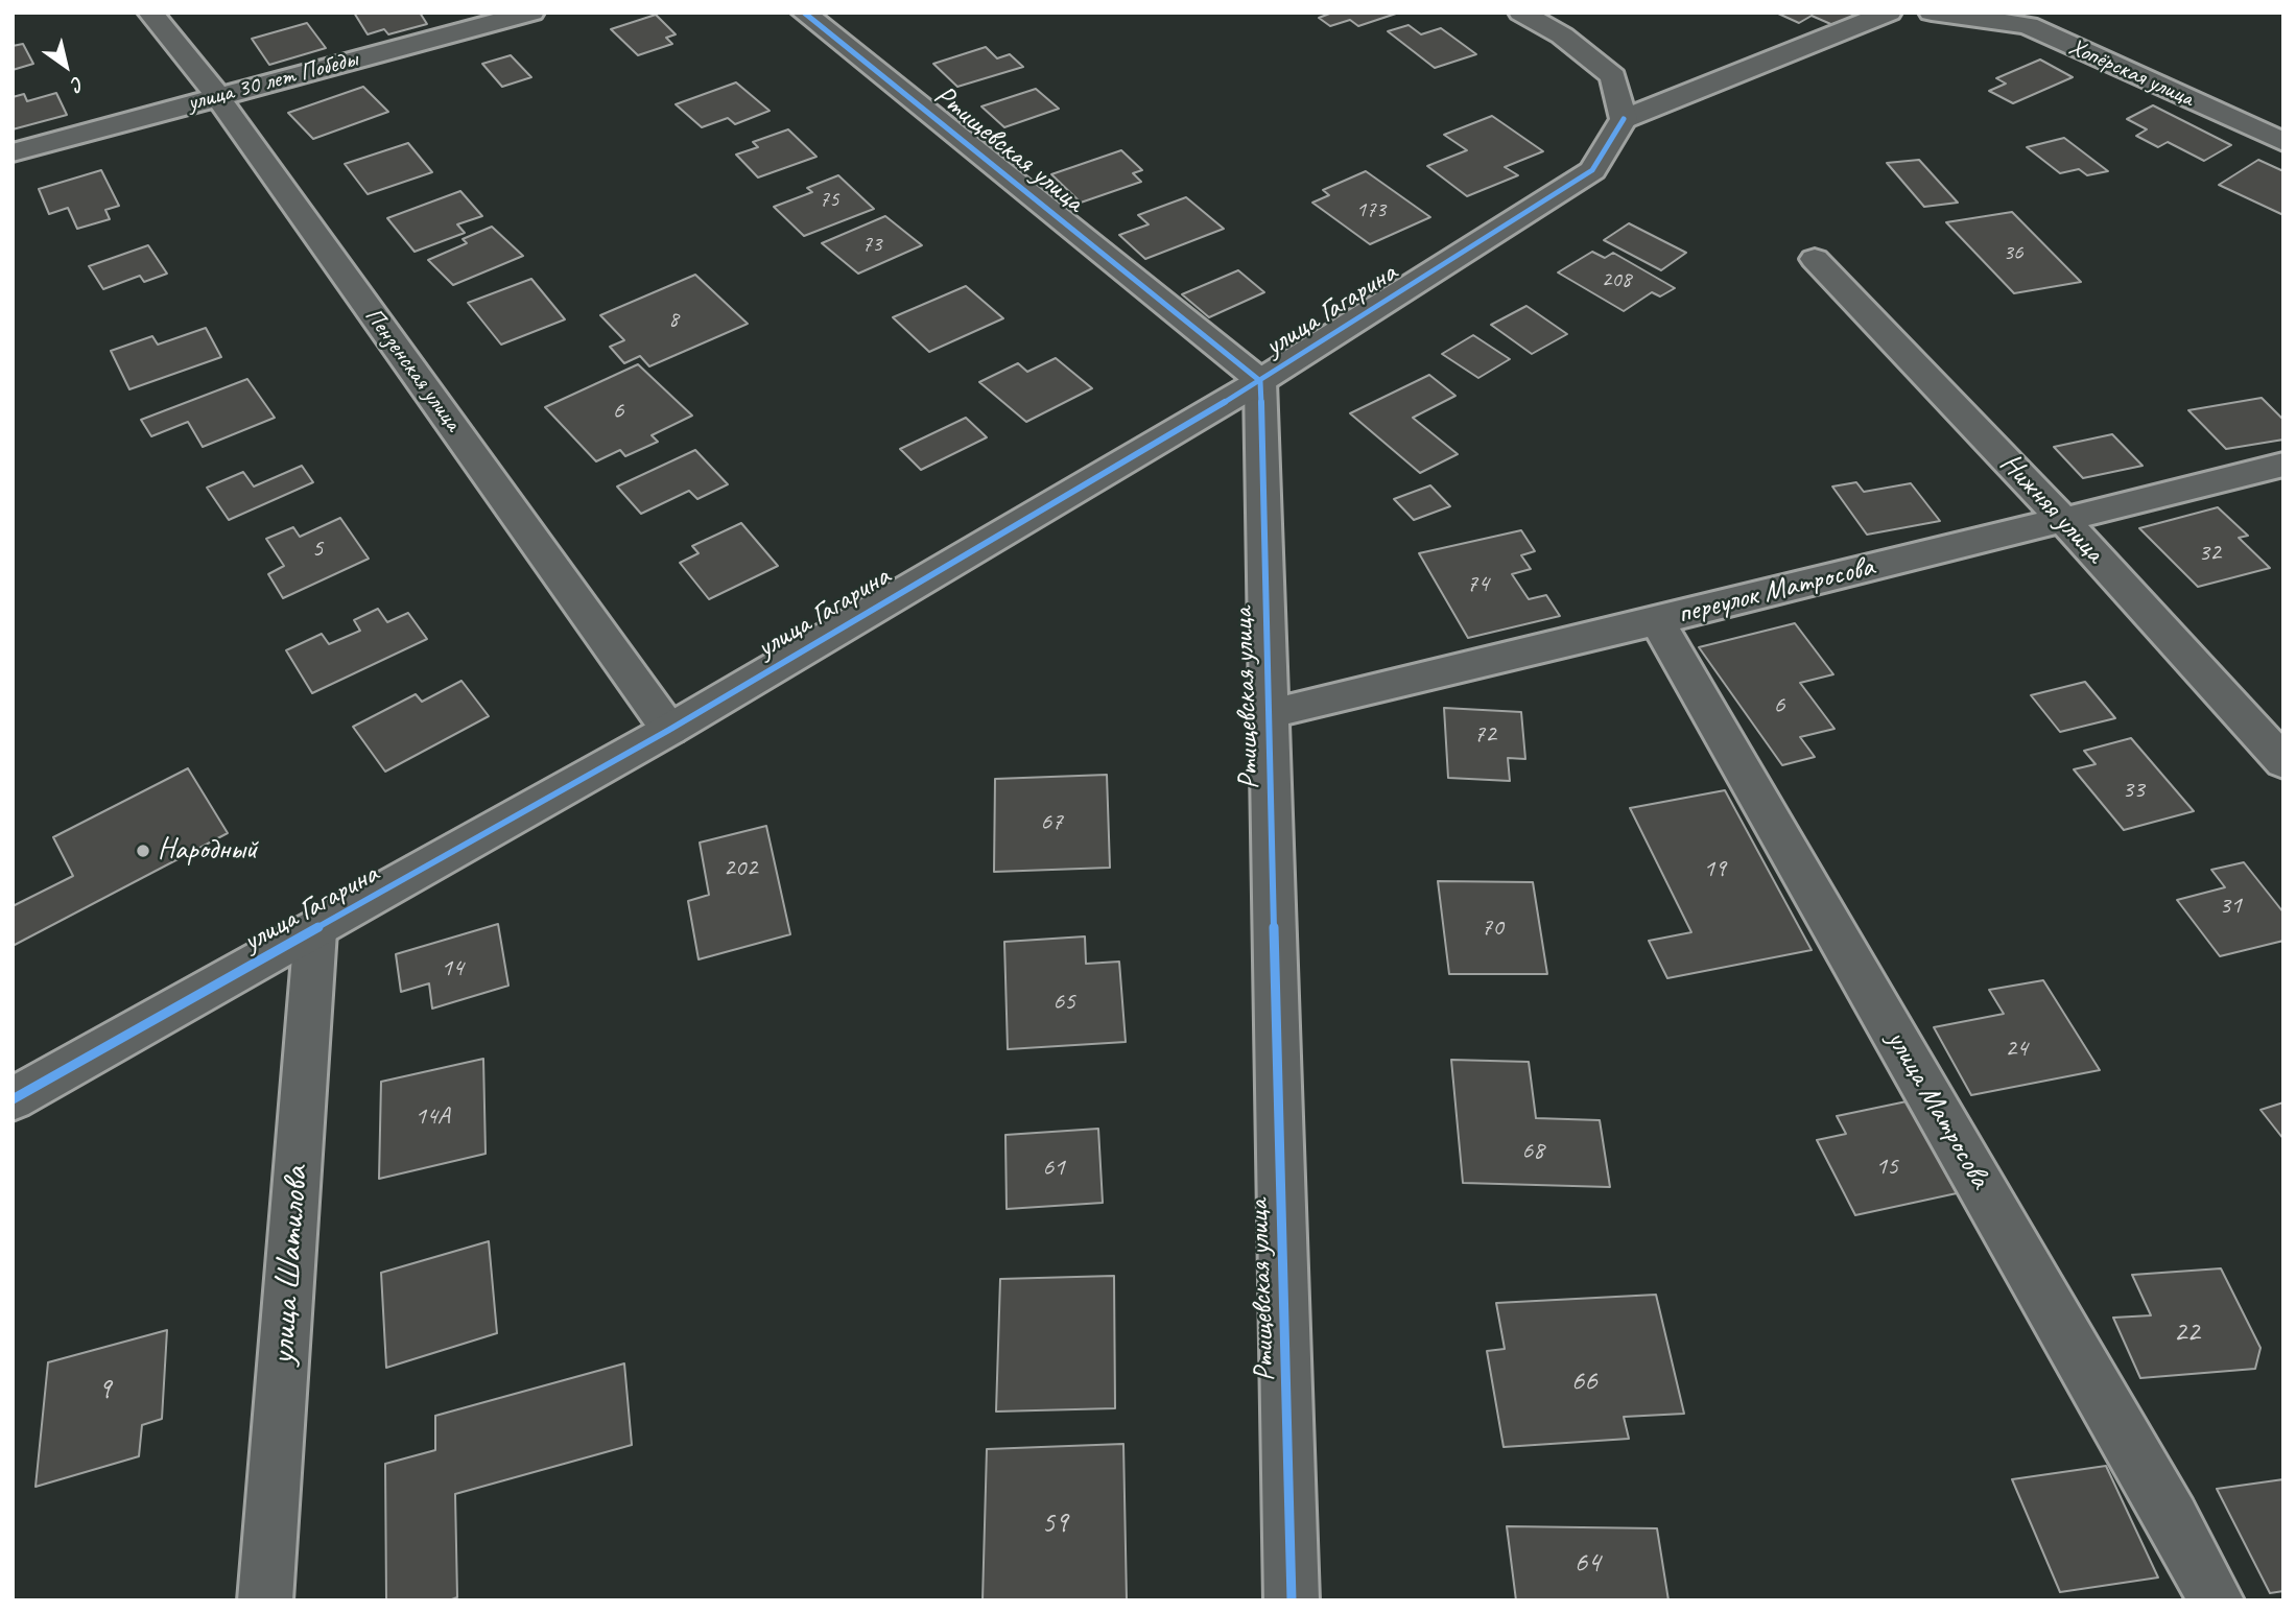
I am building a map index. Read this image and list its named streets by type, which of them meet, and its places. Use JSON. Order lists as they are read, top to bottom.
{
  "streets": {
    "street": [
      "Хопёрская улица",
      "улица 30 лет Победы",
      "Ртищевская улица",
      "улица Гагарина",
      "Пензенская улица",
      "Нижняя улица",
      "переулок Матросова",
      "улица Матросова",
      "улица Шатилова"
    ]
  },
  "crossings": [
    ["улица 30 лет Победы", "Пензенская улица"],
    ["Ртищевская улица", "улица Гагарина"],
    ["Ртищевская улица", "переулок Матросова"],
    ["улица Гагарина", "Пензенская улица"],
    ["улица Гагарина", "улица Шатилова"],
    ["Нижняя улица", "переулок Матросова"],
    ["переулок Матросова", "улица Матросова"]
  ],
  "places": ["Народный"],
  "house_numbers": [
    "75",
    "173",
    "73",
    "36",
    "208",
    "8",
    "6",
    "5",
    "32",
    "74",
    "6",
    "72",
    "33",
    "67",
    "202",
    "19",
    "31",
    "70",
    "14",
    "65",
    "24",
    "14А",
    "68",
    "15",
    "61",
    "22",
    "66",
    "9",
    "59",
    "64"
  ],
  "north": "bottom right"
}
